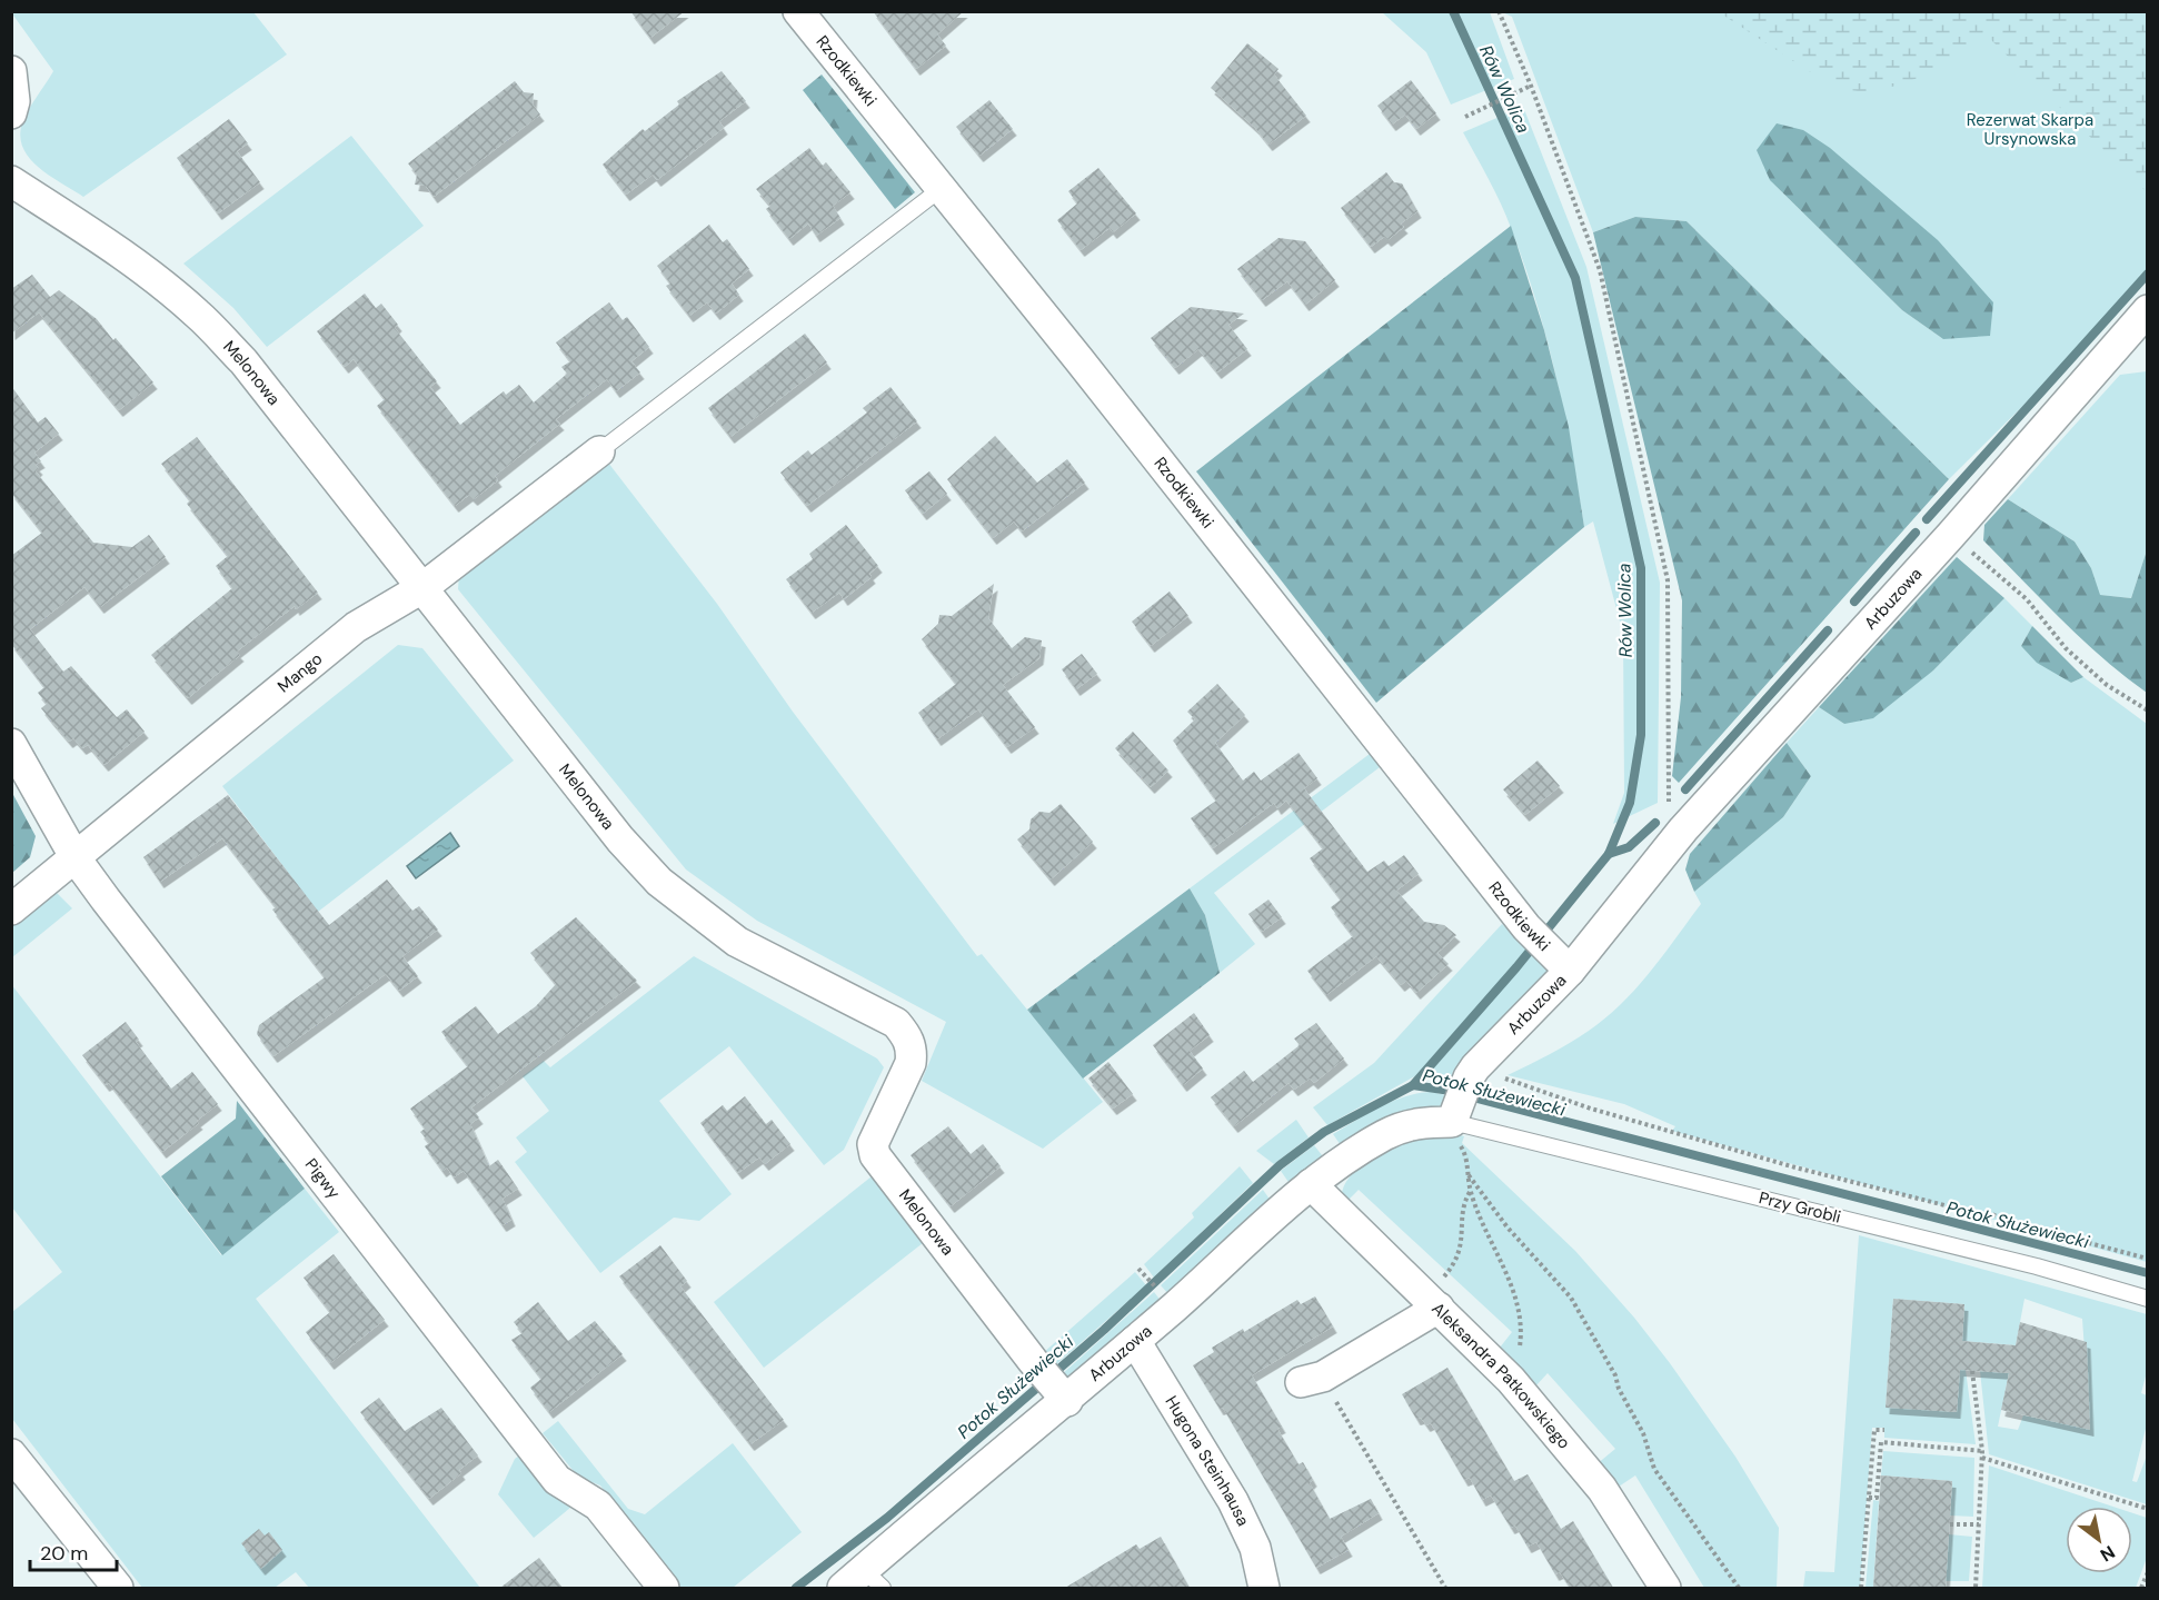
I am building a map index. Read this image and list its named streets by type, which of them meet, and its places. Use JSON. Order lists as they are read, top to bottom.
{
  "streets": {
    "street": [
      "Rzodkiewki",
      "Melonowa",
      "Arbuzowa",
      "Mango",
      "Pigwy",
      "Aleksandra Patkowskiego",
      "Hugona Steinhausa"
    ],
    "lane": ["Przy Grobli"]
  },
  "crossings": [
    ["Rzodkiewki", "Arbuzowa"],
    ["Melonowa", "Arbuzowa"],
    ["Melonowa", "Mango"],
    ["Arbuzowa", "Przy Grobli"],
    ["Arbuzowa", "Aleksandra Patkowskiego"],
    ["Arbuzowa", "Hugona Steinhausa"],
    ["Mango", "Pigwy"]
  ],
  "water": ["Rów Wolica", "Potok Służewiecki"],
  "parks": ["Rezerwat Skarpa Ursynowska"],
  "scale_bar": "20 m",
  "north": "bottom right"
}
